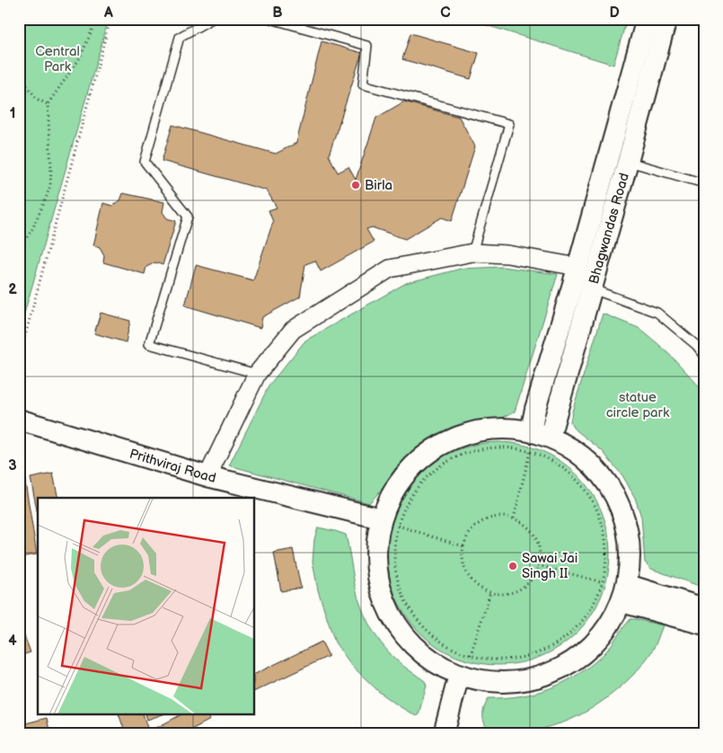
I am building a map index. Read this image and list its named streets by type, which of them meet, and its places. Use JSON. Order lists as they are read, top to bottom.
{
  "streets": {
    "street": ["Bhagwandas Road", "Prithviraj Road"]
  },
  "parks": ["Central Park", "statue circle park"],
  "places": ["Birla", "Sawai Jai Singh II"],
  "grid": {
    "columns": [
      "A",
      "B",
      "C",
      "D"
    ],
    "rows": [
      "1",
      "2",
      "3",
      "4"
    ]
  }
}
